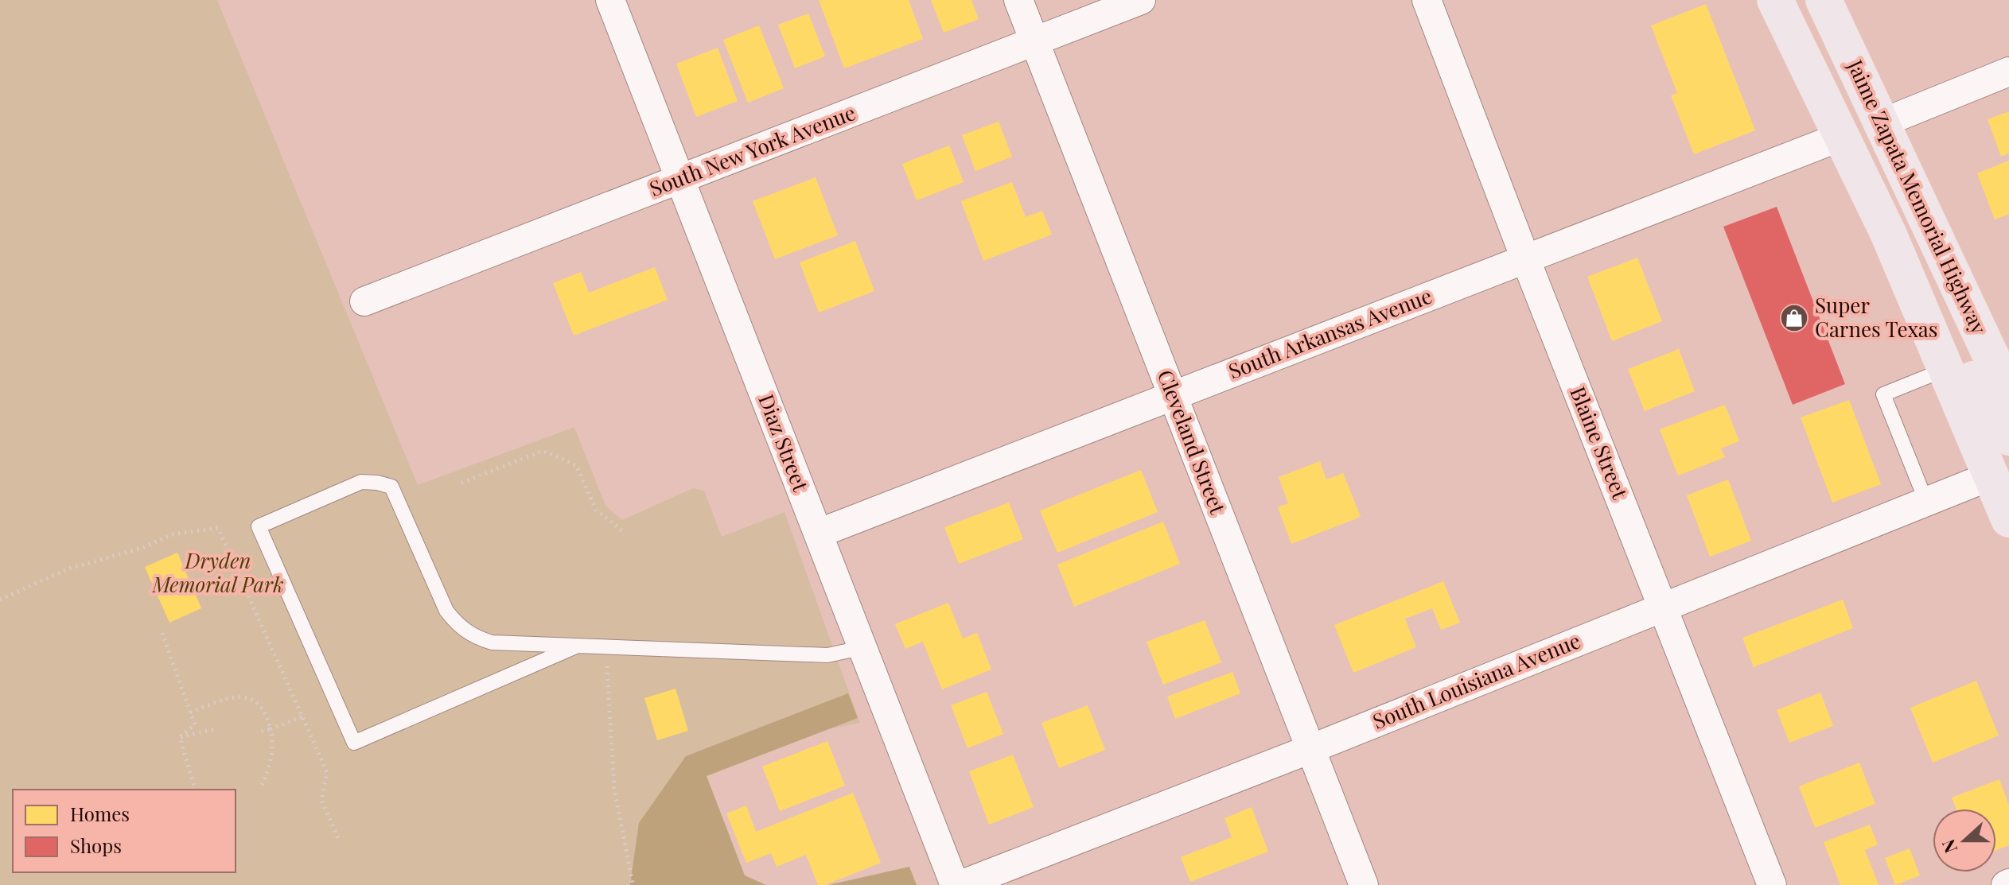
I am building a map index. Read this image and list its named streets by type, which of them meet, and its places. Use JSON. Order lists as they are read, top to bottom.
{
  "streets": {
    "main road": ["Jaime Zapata Memorial Highway"],
    "street": [
      "South New York Avenue",
      "South Arkansas Avenue",
      "Cleveland Street",
      "Diaz Street",
      "Blaine Street",
      "South Louisiana Avenue"
    ]
  },
  "crossings": [
    ["South New York Avenue", "Cleveland Street"],
    ["South New York Avenue", "Diaz Street"],
    ["Jaime Zapata Memorial Highway", "South Arkansas Avenue"],
    ["Jaime Zapata Memorial Highway", "South Louisiana Avenue"],
    ["South Arkansas Avenue", "Cleveland Street"],
    ["South Arkansas Avenue", "Diaz Street"],
    ["South Arkansas Avenue", "Blaine Street"],
    ["Cleveland Street", "South Louisiana Avenue"],
    ["Blaine Street", "South Louisiana Avenue"]
  ],
  "parks": ["Dryden Memorial Park"],
  "places": {
    "shop": ["Super Carnes Texas"]
  },
  "legend": ["Homes", "Shops"],
  "north": "left"
}
